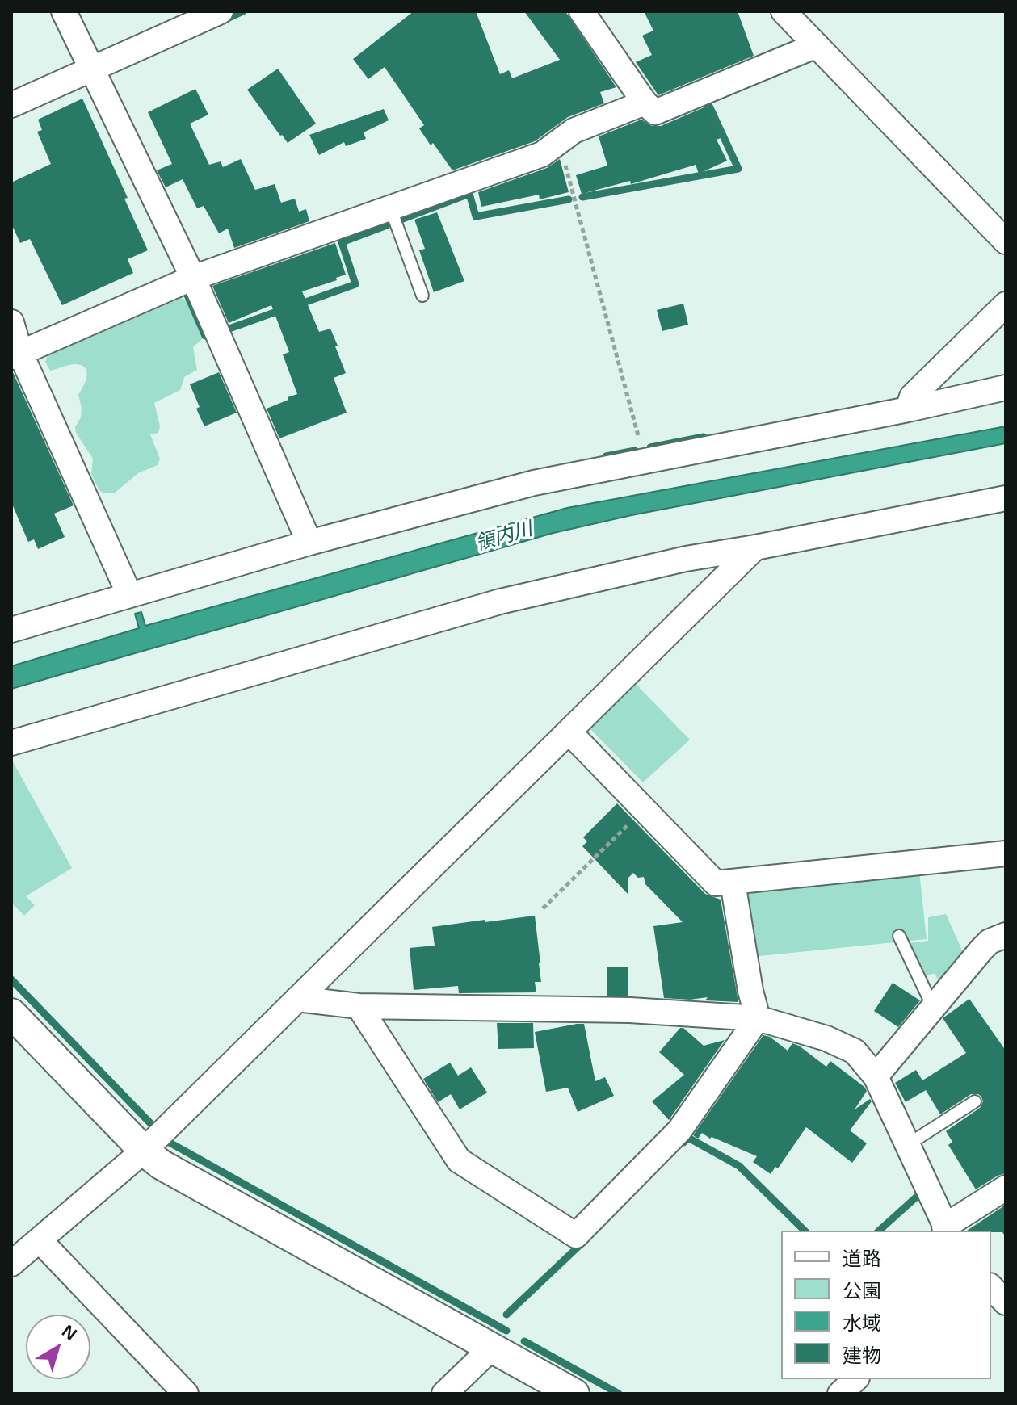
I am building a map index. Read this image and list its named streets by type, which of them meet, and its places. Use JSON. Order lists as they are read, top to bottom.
{
  "water": ["領内川"],
  "legend": [
    "道路",
    "公園",
    "水域",
    "建物"
  ],
  "north": "top right"
}
